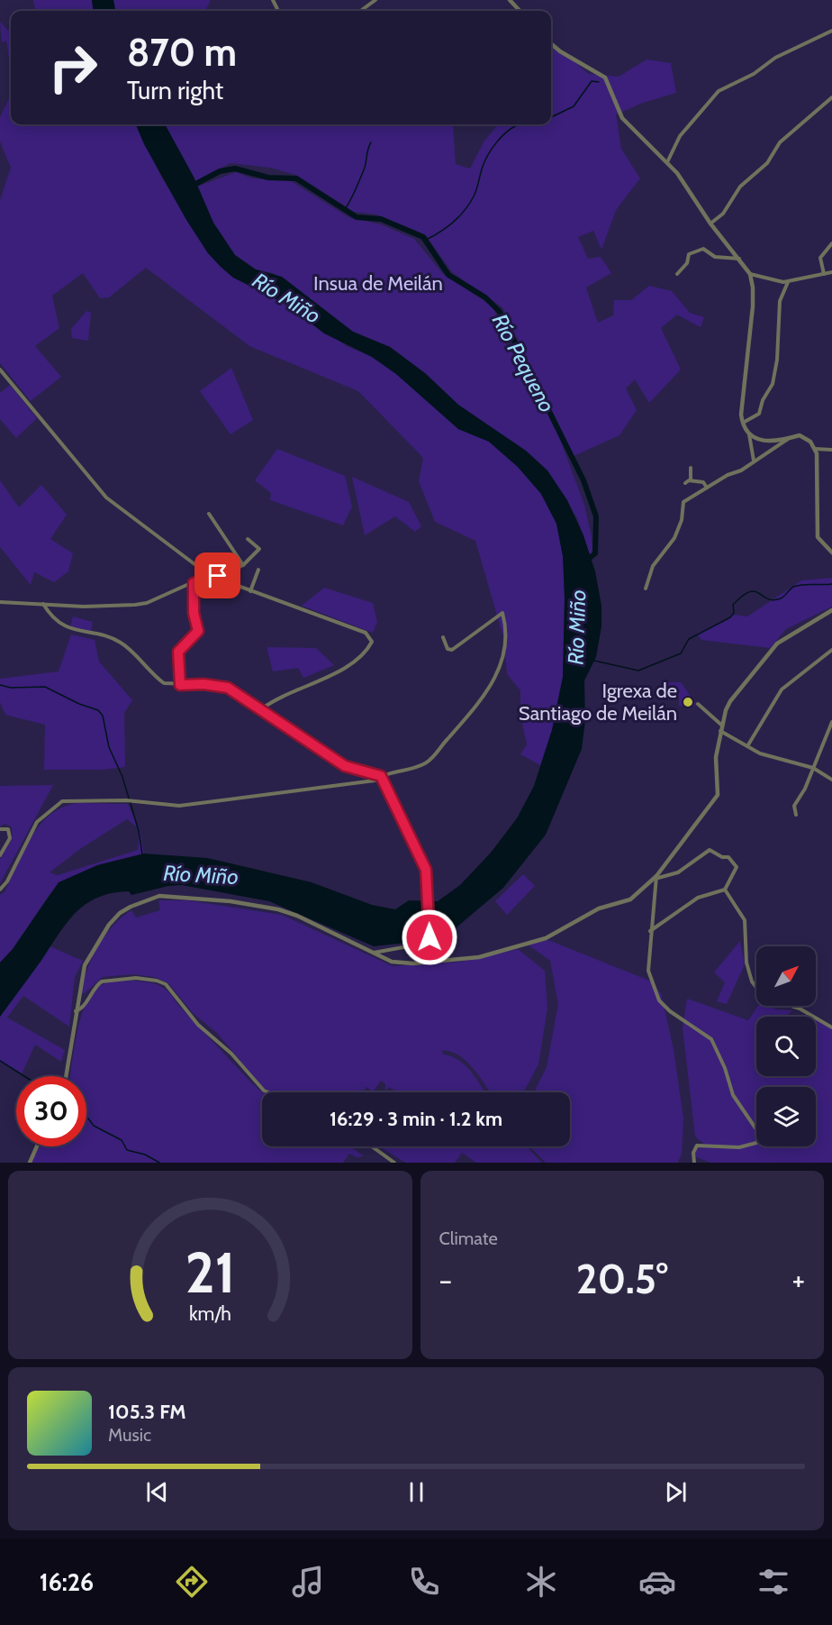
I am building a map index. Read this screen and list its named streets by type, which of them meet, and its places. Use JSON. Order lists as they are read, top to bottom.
{
  "water": ["Río Miño", "Río Pequeno"],
  "parks": ["Insua de Meilán"],
  "places": ["Igrexa de Santiago de Meilán"],
  "north": "top right",
  "page": {
    "turn": ["870 m", "Turn right"],
    "limit": "30",
    "trip": "16:29 · 3 min · 1.2 km",
    "tile": "Climate",
    "heat": ["−", "20.5°", "+"],
    "song": ["105.3 FM", "Music"],
    "tabs": "16:26",
    "gauge": ["21", "km/h"]
  }
}
